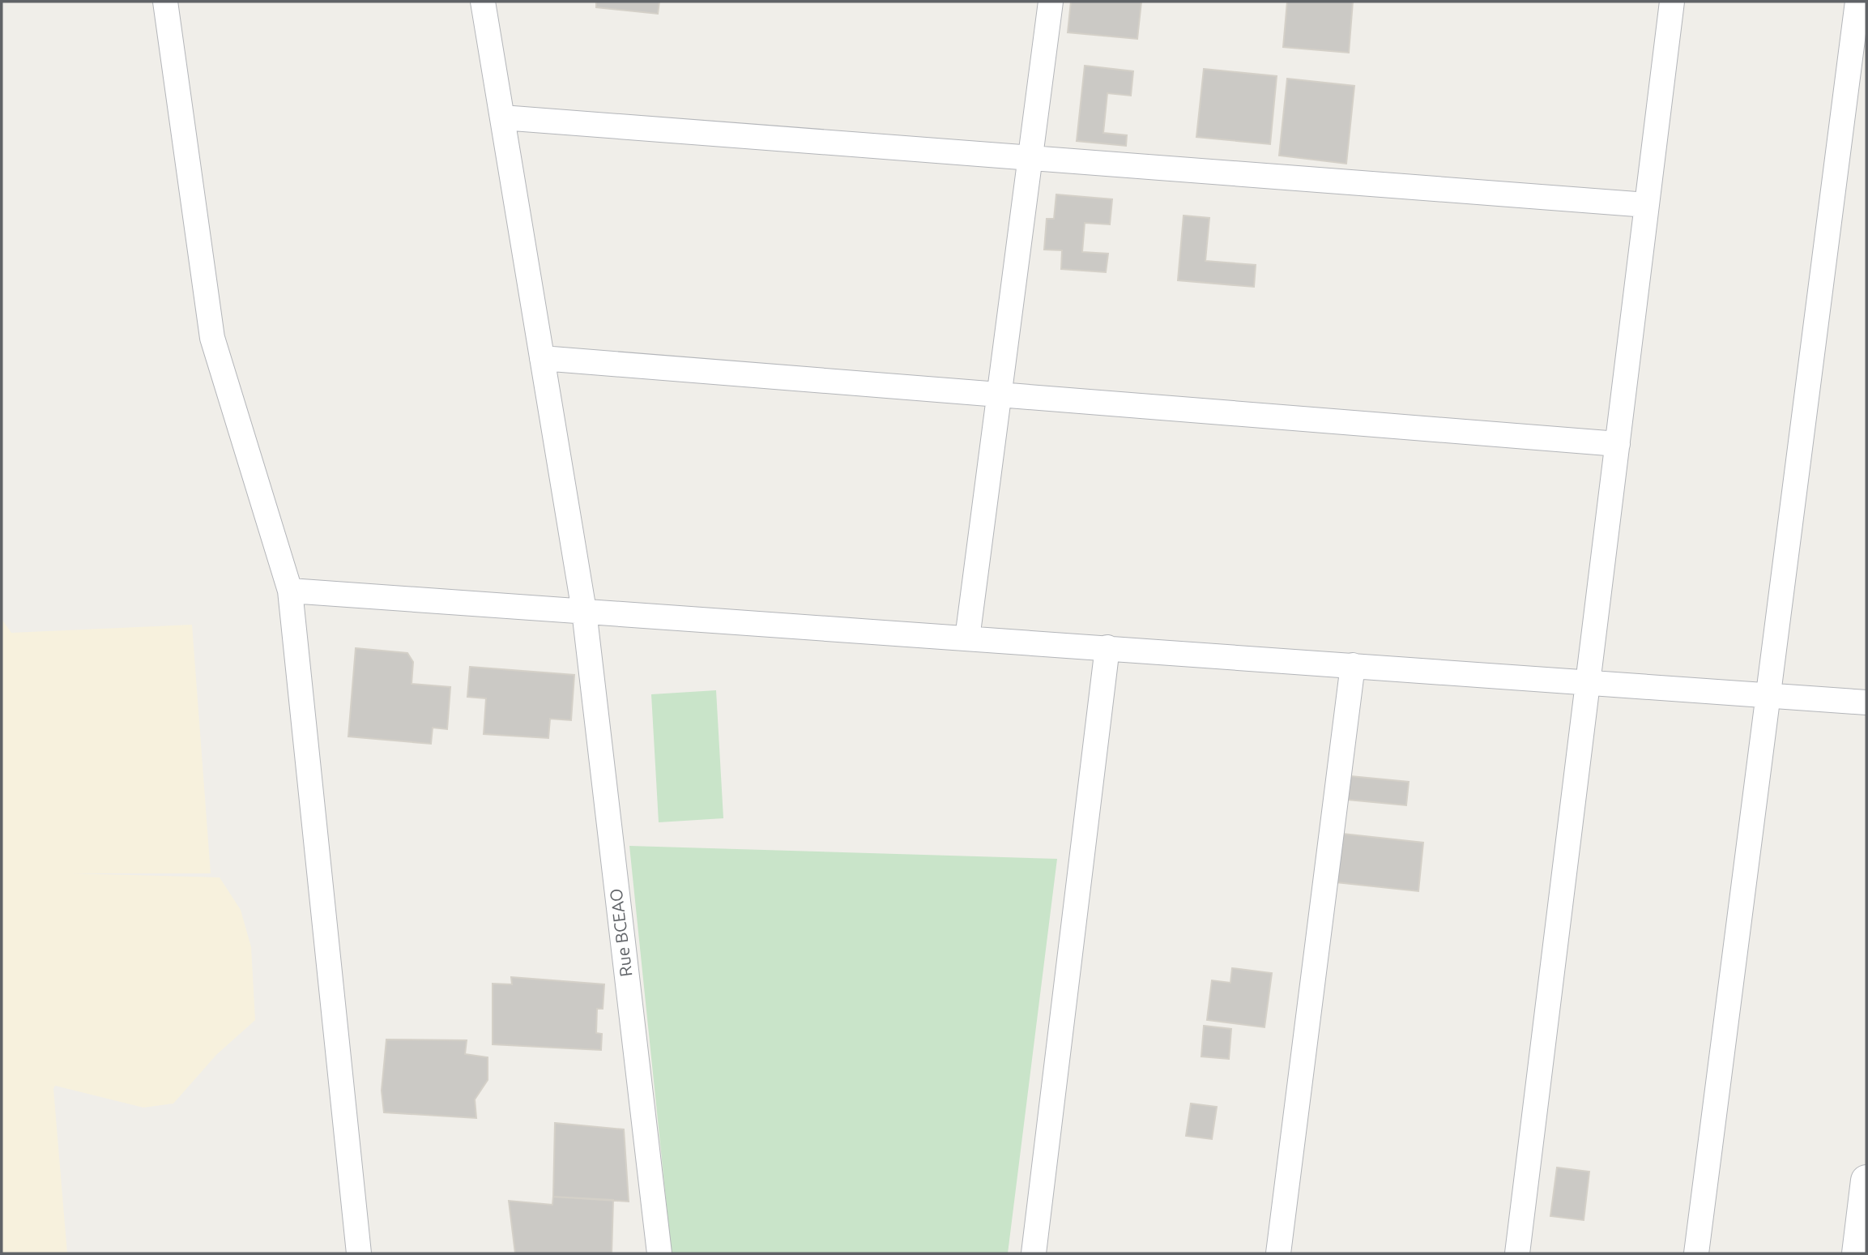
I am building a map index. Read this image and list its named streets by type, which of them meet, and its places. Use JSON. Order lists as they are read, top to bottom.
{
  "streets": {
    "street": ["Rue BCEAO"]
  }
}
